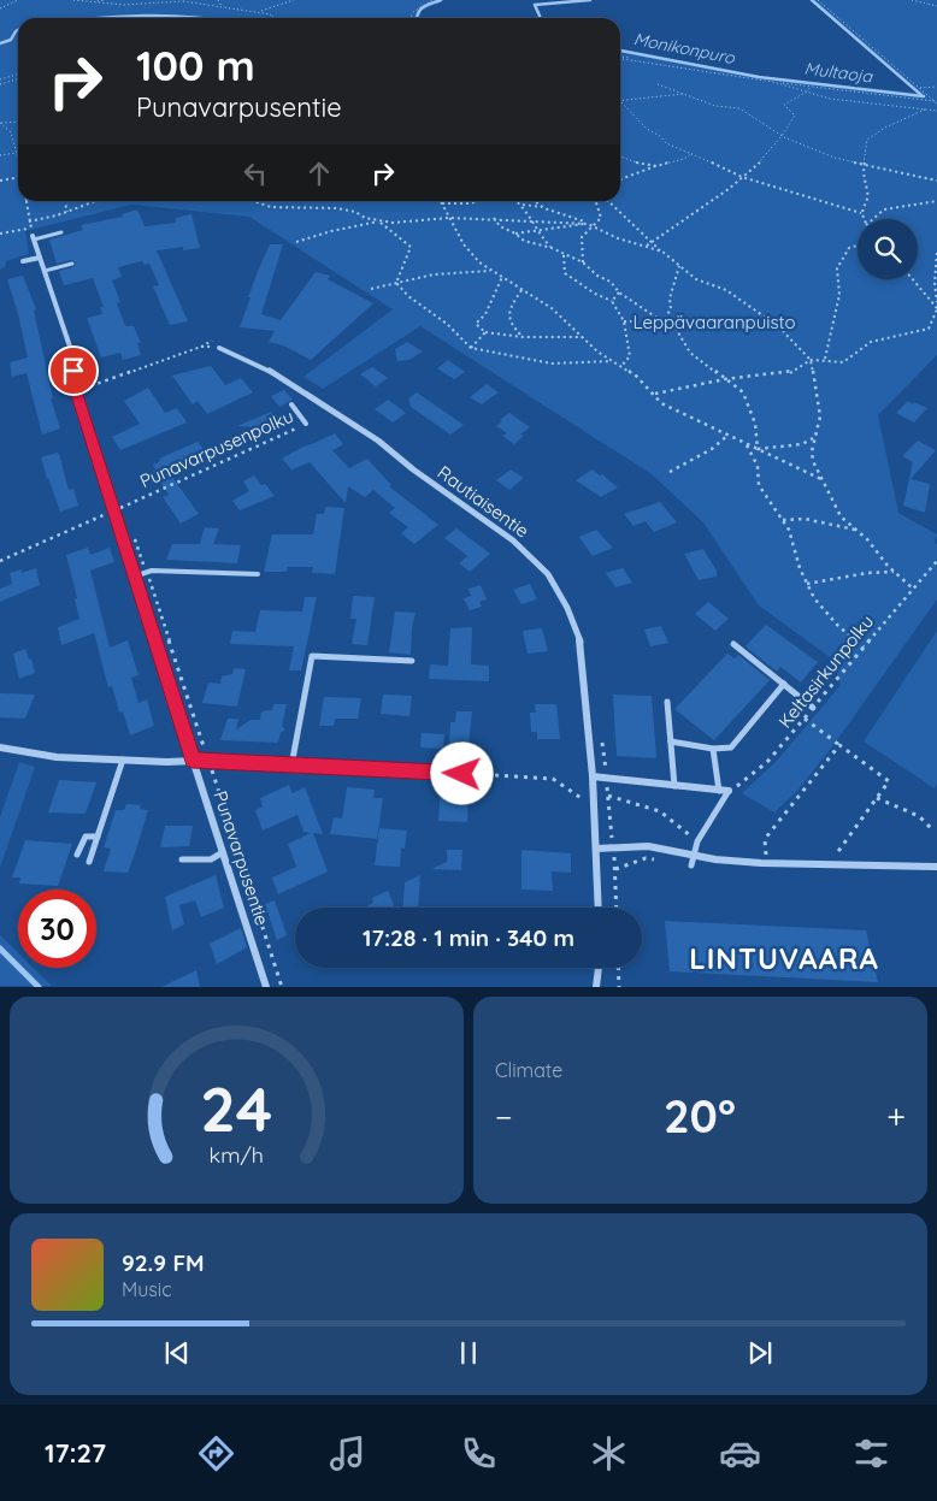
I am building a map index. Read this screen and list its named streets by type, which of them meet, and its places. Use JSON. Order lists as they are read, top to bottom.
{
  "streets": {
    "street": ["Rautiaisentie", "Punavarpusentie"],
    "path": ["Punavarpusenpolku", "Keltasirkunpolku"]
  },
  "crossings": [
    ["Punavarpusenpolku", "Punavarpusentie"]
  ],
  "districts": ["LINTUVAARA"],
  "water": ["Monikonpuro", "Multaoja"],
  "parks": ["Leppävaaranpuisto"],
  "page": {
    "turn": ["100 m", "Punavarpusentie"],
    "limit": "30",
    "trip": "17:28 · 1 min · 340 m",
    "tile": "Climate",
    "heat": ["−", "20°", "+"],
    "song": ["92.9 FM", "Music"],
    "tabs": "17:27",
    "gauge": ["24", "km/h"]
  }
}
